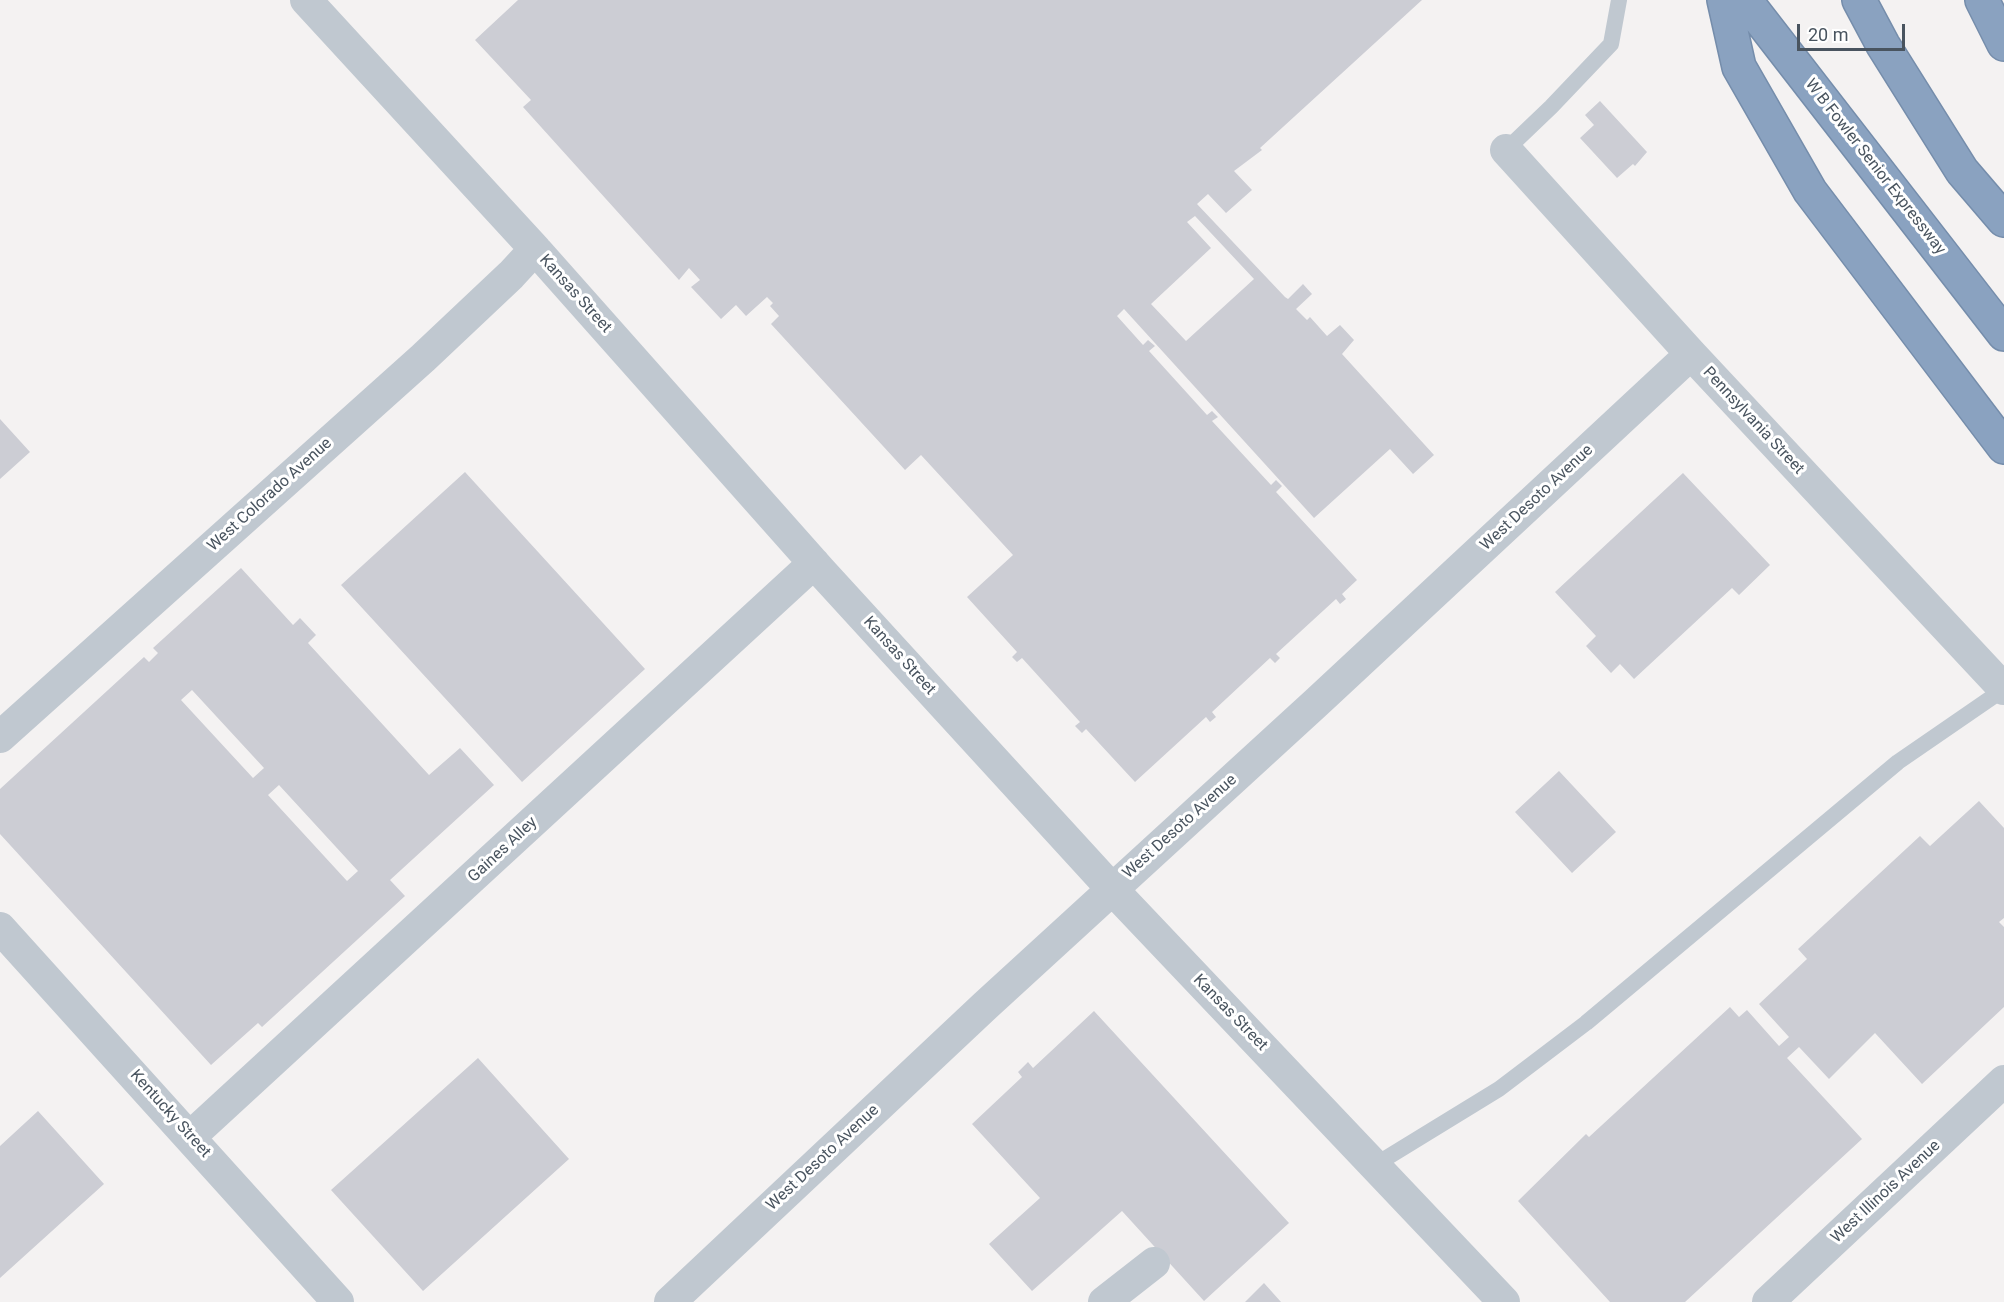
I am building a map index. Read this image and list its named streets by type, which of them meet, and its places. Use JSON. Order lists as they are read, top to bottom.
{
  "streets": {
    "highway": ["W B Fowler Senior Expressway"],
    "street": [
      "Kansas Street",
      "Pennsylvania Street",
      "West Colorado Avenue",
      "West Desoto Avenue",
      "Gaines Alley",
      "Kentucky Street",
      "West Illinois Avenue"
    ]
  },
  "crossings": [
    ["Kansas Street", "West Colorado Avenue"],
    ["Kansas Street", "West Desoto Avenue"],
    ["Kansas Street", "Gaines Alley"],
    ["Pennsylvania Street", "West Desoto Avenue"],
    ["Gaines Alley", "Kentucky Street"]
  ],
  "scale_bar": "20 m"
}
